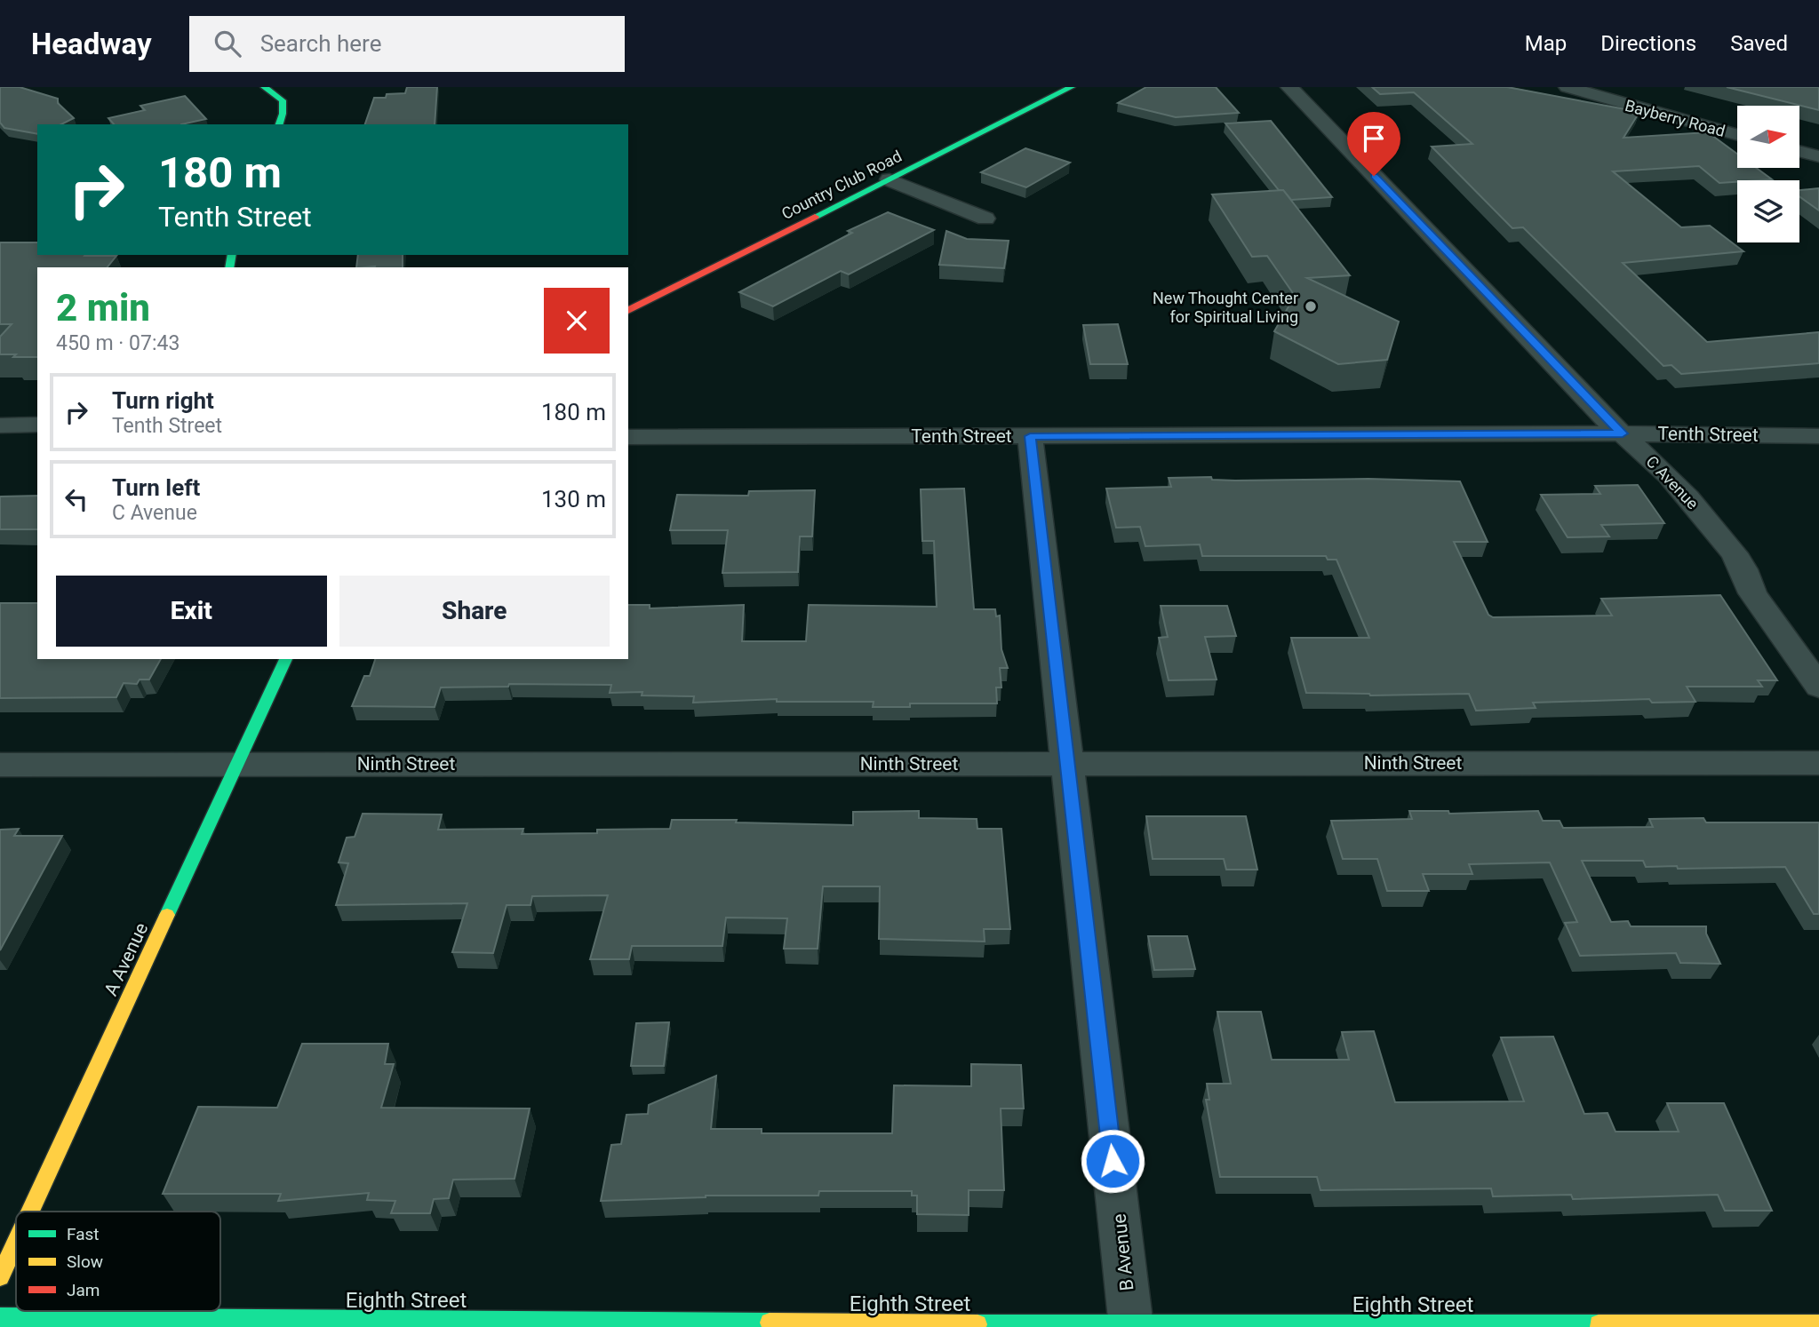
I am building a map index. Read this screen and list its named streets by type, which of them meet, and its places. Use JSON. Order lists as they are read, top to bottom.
{
  "streets": {
    "main road": ["Country Club Road", "A Avenue", "Eighth Street"],
    "street": [
      "Bayberry Road",
      "Tenth Street",
      "C Avenue",
      "Ninth Street",
      "B Avenue"
    ]
  },
  "crossings": [
    ["Tenth Street", "C Avenue"],
    ["Tenth Street", "B Avenue"],
    ["Ninth Street", "A Avenue"],
    ["Ninth Street", "B Avenue"],
    ["B Avenue", "Eighth Street"]
  ],
  "places": ["New Thought Center for Spiritual Living"],
  "legend": ["Fast", "Slow", "Jam"],
  "north": "right",
  "page": {
    "header": "Headway",
    "search": "Search here",
    "nav": ["Map", "Directions", "Saved"],
    "turn": ["180 m", "Tenth Street"],
    "heading": ["2 min", "450 m · 07:43"],
    "list": [
      {
        "name": "Turn right",
        "note": "Tenth Street",
        "value": "180 m"
      },
      {
        "name": "Turn left",
        "note": "C Avenue",
        "value": "130 m"
      }
    ],
    "buttons": ["Exit", "Share"]
  }
}
